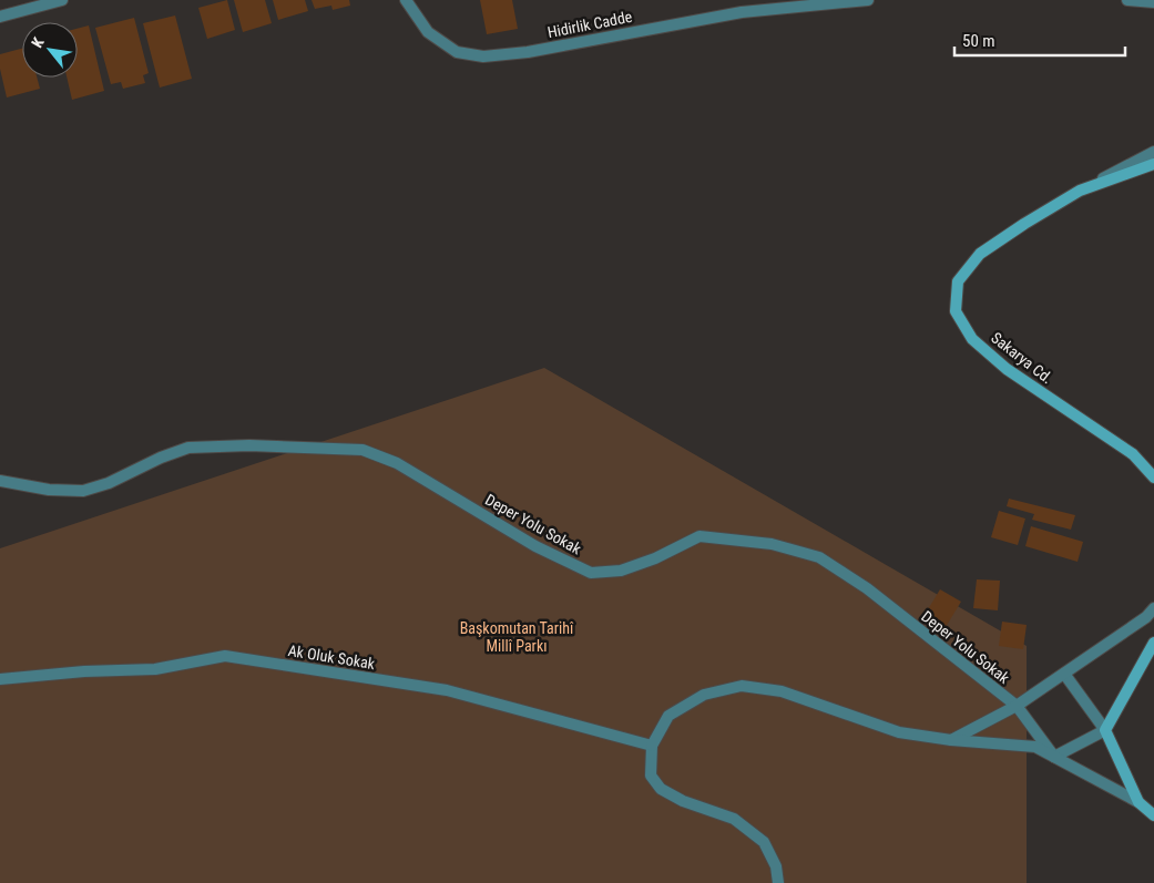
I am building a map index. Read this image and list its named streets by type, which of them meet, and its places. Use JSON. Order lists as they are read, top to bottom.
{
  "streets": {
    "main road": ["Sakarya Cd."],
    "street": ["Hidirlik Cadde", "Deper Yolu Sokak", "Ak Oluk Sokak"]
  },
  "parks": ["Başkomutan Tarihî Millî Parkı"],
  "scale_bar": "50 m",
  "north": "top left"
}
